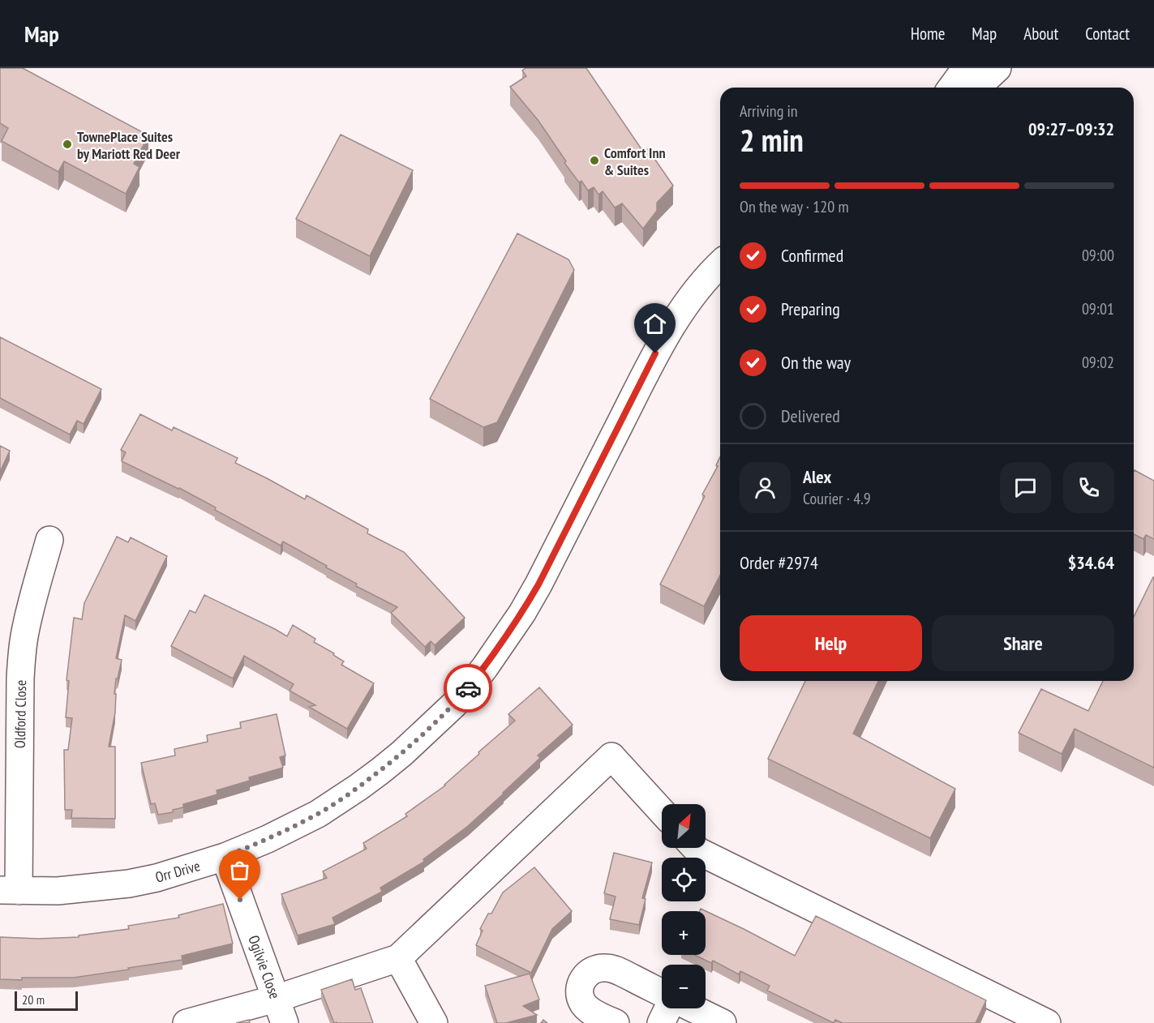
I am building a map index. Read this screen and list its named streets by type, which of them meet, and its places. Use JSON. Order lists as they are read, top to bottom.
{
  "streets": {
    "street": ["Oldford Close", "Orr Drive", "Ogilvie Close"]
  },
  "crossings": [
    ["Oldford Close", "Orr Drive"],
    ["Orr Drive", "Ogilvie Close"]
  ],
  "places": ["TownePlace Suites by Mariott Red Deer", "Comfort Inn & Suites"],
  "scale_bar": "20 m",
  "north": "top right",
  "page": {
    "header": "Map",
    "nav": [
      "Home",
      "Map",
      "About",
      "Contact"
    ],
    "heading": ["2 min", "Arriving in", "09:27–09:32"],
    "panel": [
      "Alex",
      "Courier · 4.9",
      "Order #2974",
      "$34.64"
    ],
    "bar": "On the way · 120 m",
    "list": [
      ["Confirmed", "09:00"],
      ["Preparing", "09:01"],
      ["On the way", "09:02"],
      "Delivered"
    ],
    "buttons": ["Help", "Share"],
    "map_buttons": ["+", "−"],
    "scale": "20 m"
  }
}
